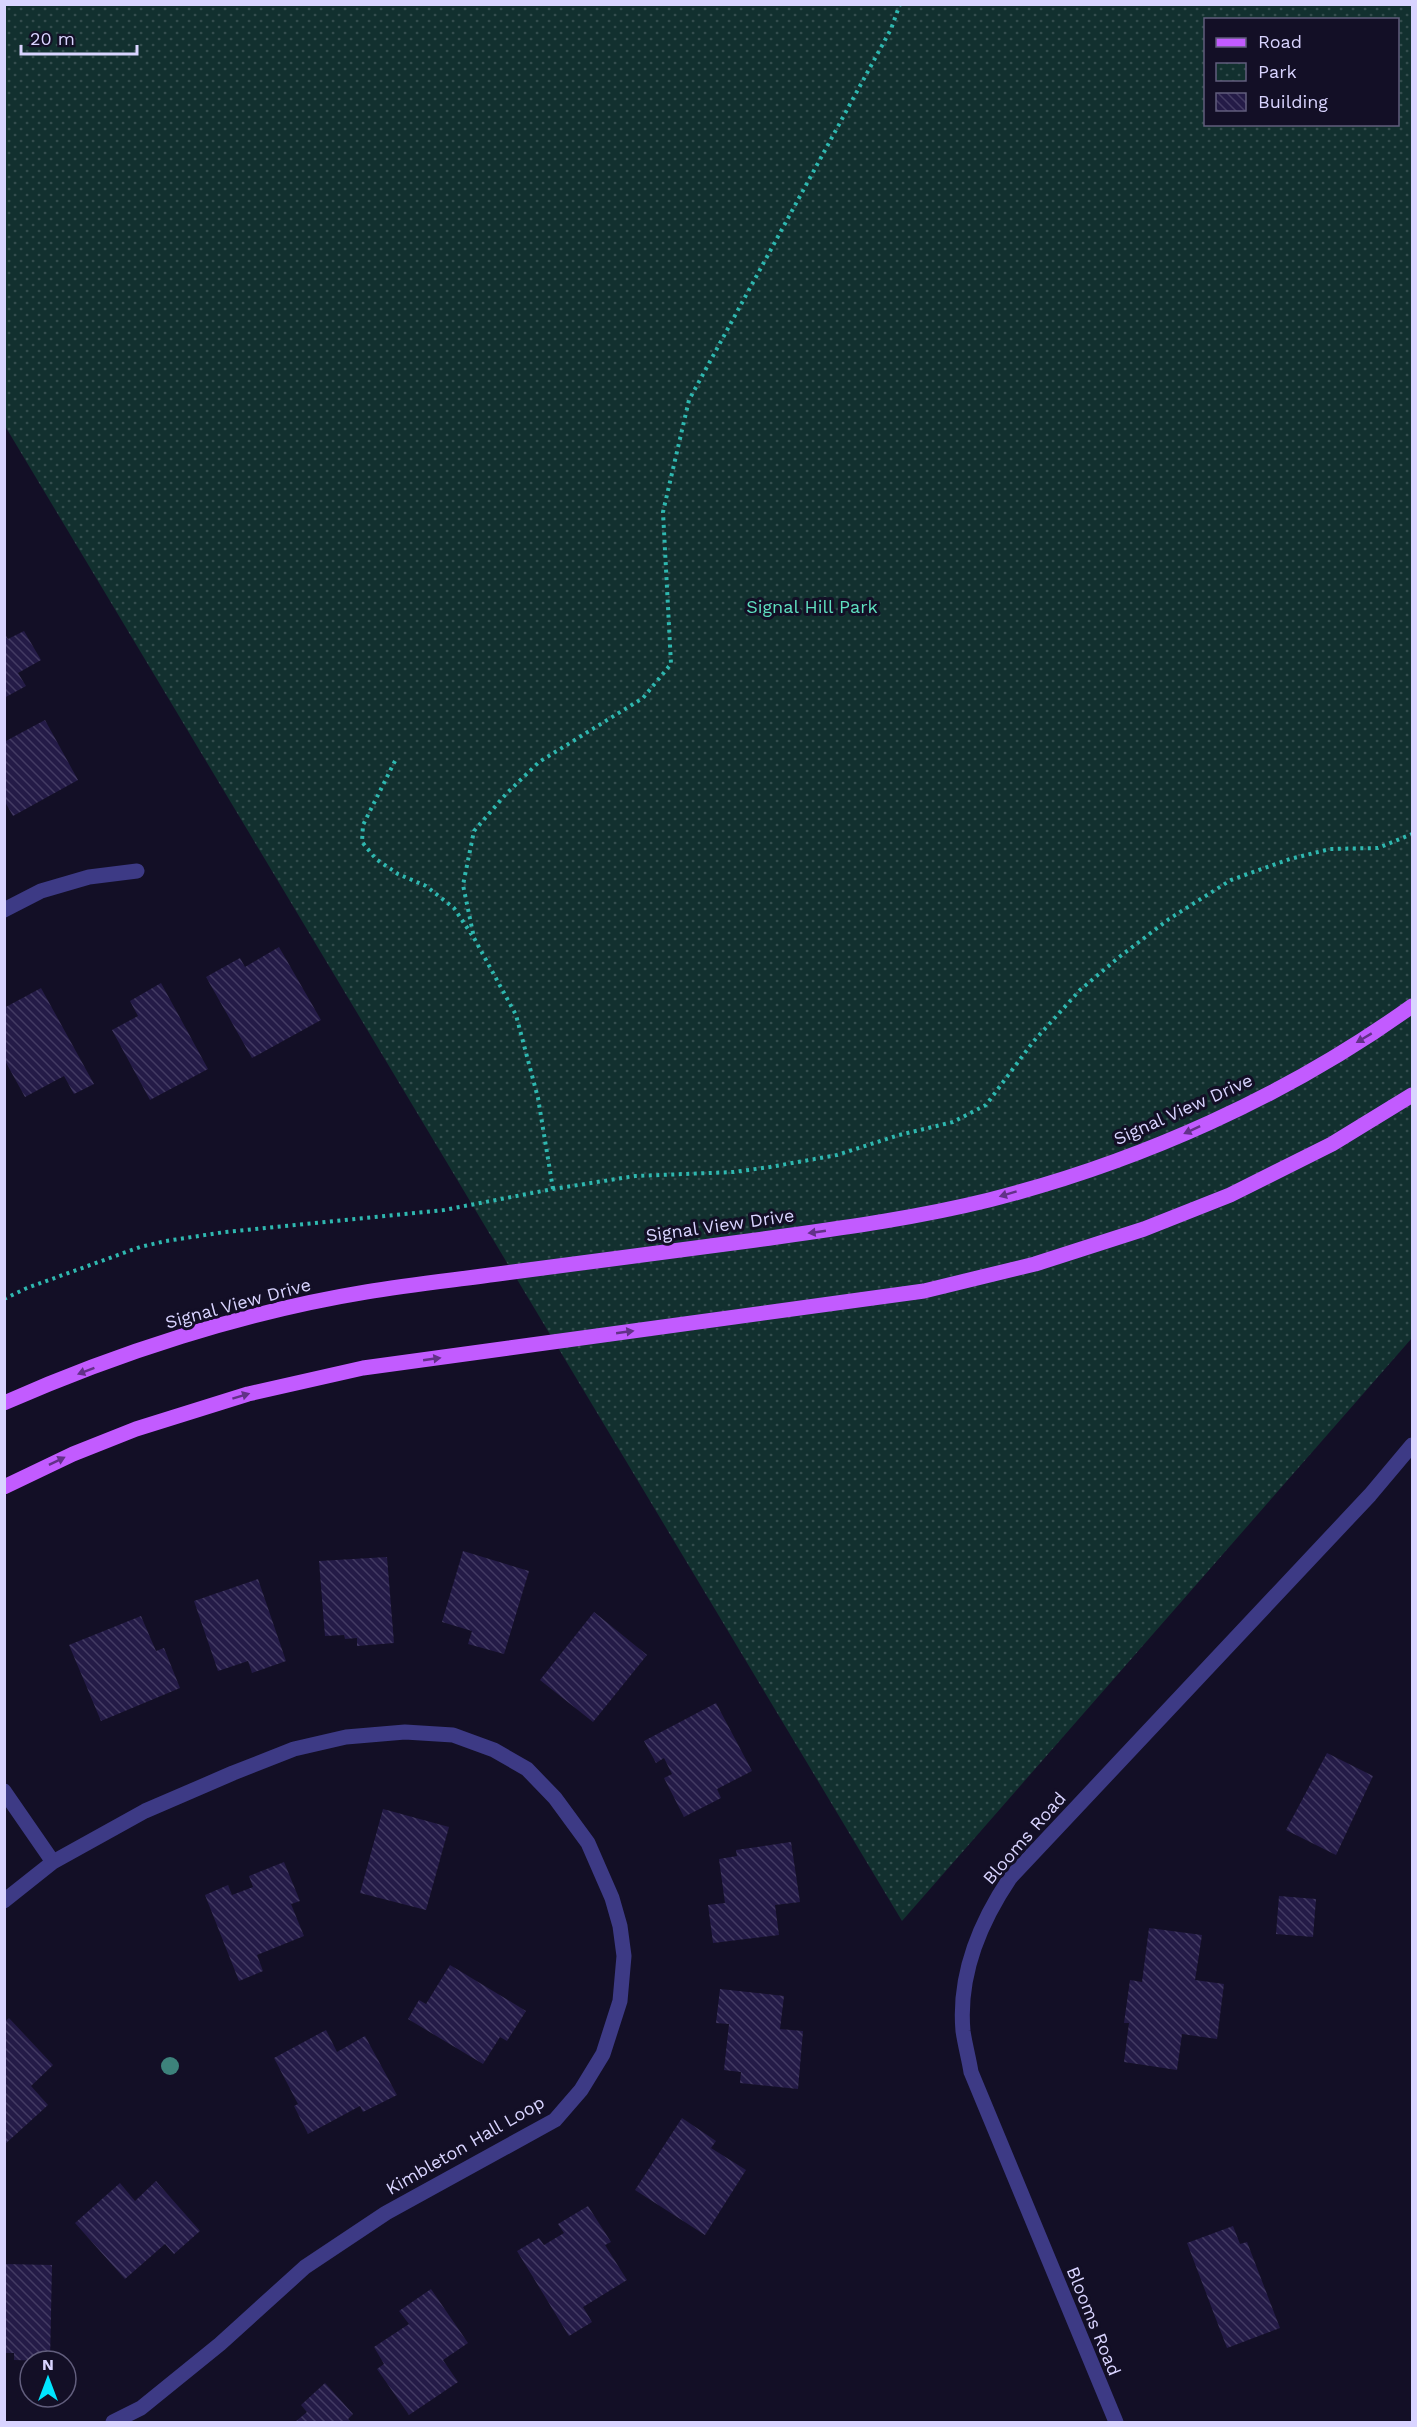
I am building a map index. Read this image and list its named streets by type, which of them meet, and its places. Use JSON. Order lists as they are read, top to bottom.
{
  "streets": {
    "main road": ["Signal View Drive"],
    "street": ["Blooms Road", "Kimbleton Hall Loop"]
  },
  "parks": ["Signal Hill Park"],
  "legend": ["Road", "Park", "Building"],
  "scale_bar": "20 m",
  "north": "top"
}
